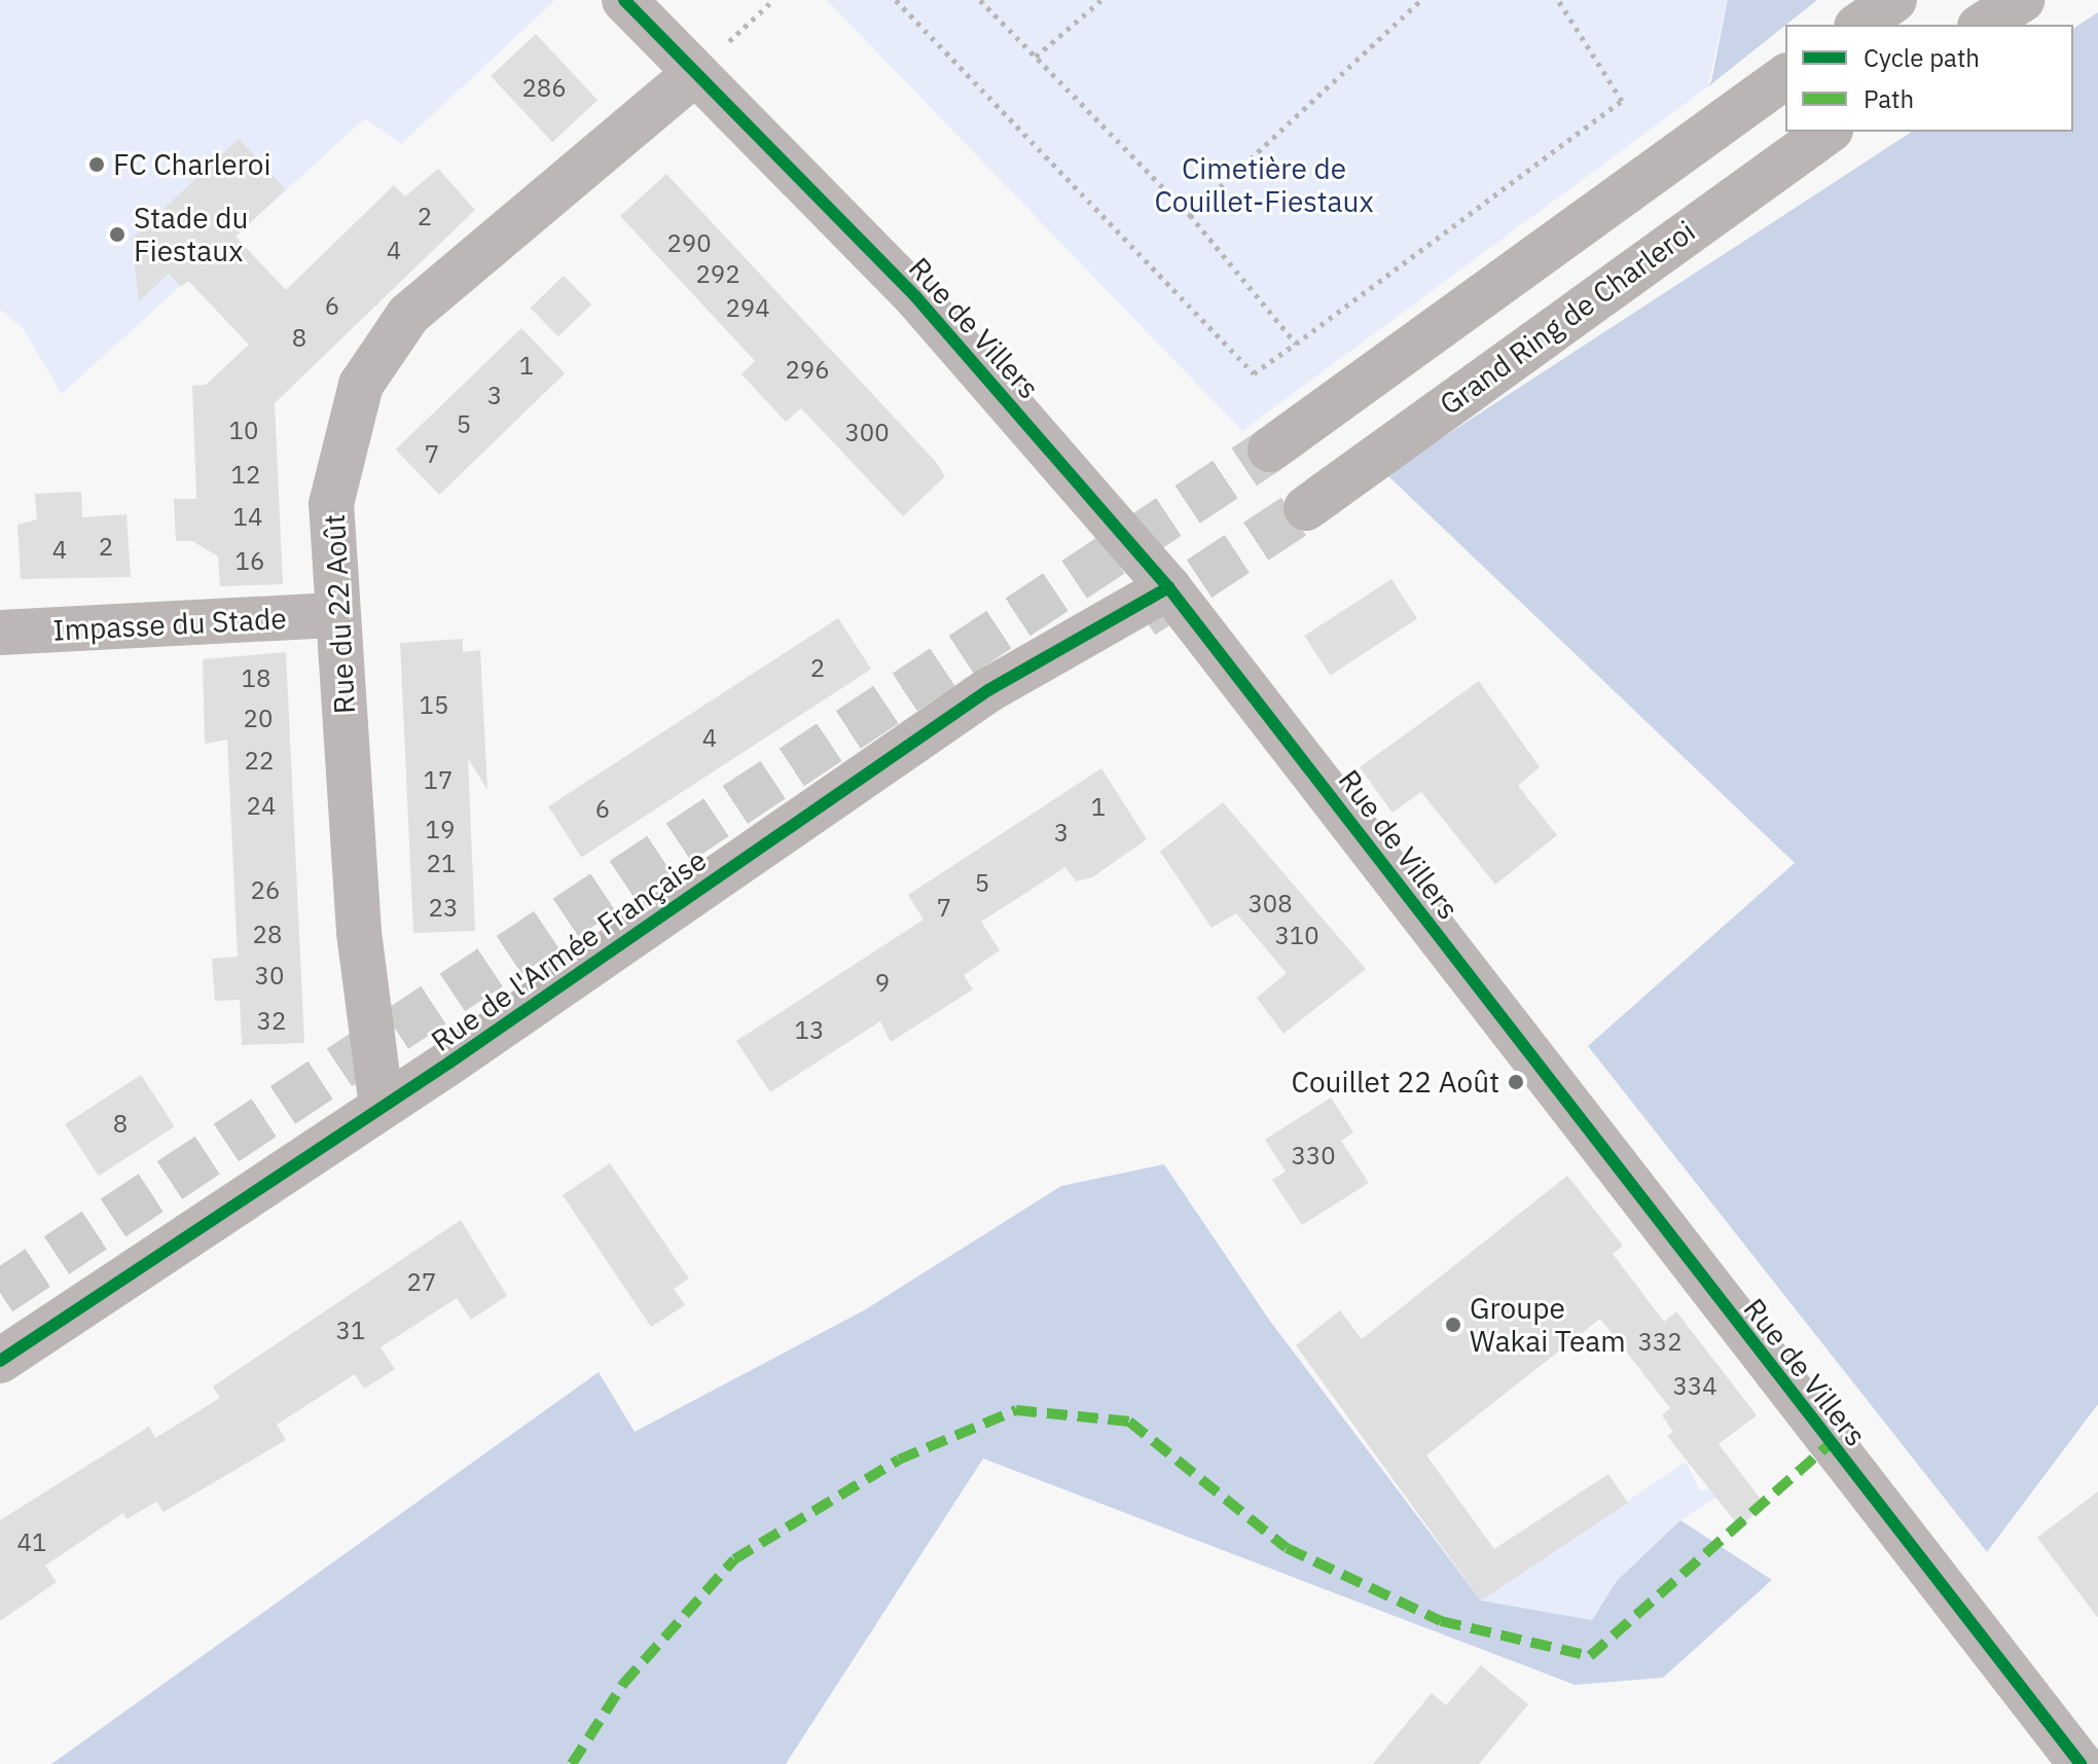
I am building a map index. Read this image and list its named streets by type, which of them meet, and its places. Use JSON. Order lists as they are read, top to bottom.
{
  "streets": {
    "highway": ["Grand Ring de Charleroi"],
    "street": [
      "Rue de Villers",
      "Rue du 22 Août",
      "Impasse du Stade",
      "Rue de l'Armée Française"
    ]
  },
  "crossings": [
    ["Rue de Villers", "Rue du 22 Août"],
    ["Rue de Villers", "Rue de l'Armée Française"],
    ["Rue du 22 Août", "Impasse du Stade"],
    ["Rue du 22 Août", "Rue de l'Armée Française"]
  ],
  "parks": ["Cimetière de Couillet-Fiestaux"],
  "places": [
    "FC Charleroi",
    "Stade du Fiestaux",
    "Couillet 22 Août",
    "Groupe Wakai Team"
  ],
  "house_numbers": [
    "286",
    "2",
    "290",
    "4",
    "292",
    "6",
    "294",
    "8",
    "1",
    "296",
    "3",
    "5",
    "10",
    "300",
    "7",
    "12",
    "14",
    "2",
    "4",
    "16",
    "2",
    "18",
    "15",
    "20",
    "4",
    "22",
    "17",
    "24",
    "1",
    "6",
    "19",
    "3",
    "21",
    "5",
    "26",
    "308",
    "23",
    "7",
    "28",
    "310",
    "30",
    "9",
    "32",
    "13",
    "8",
    "330",
    "27",
    "31",
    "332",
    "334",
    "41"
  ],
  "legend": ["Cycle path", "Path"]
}
